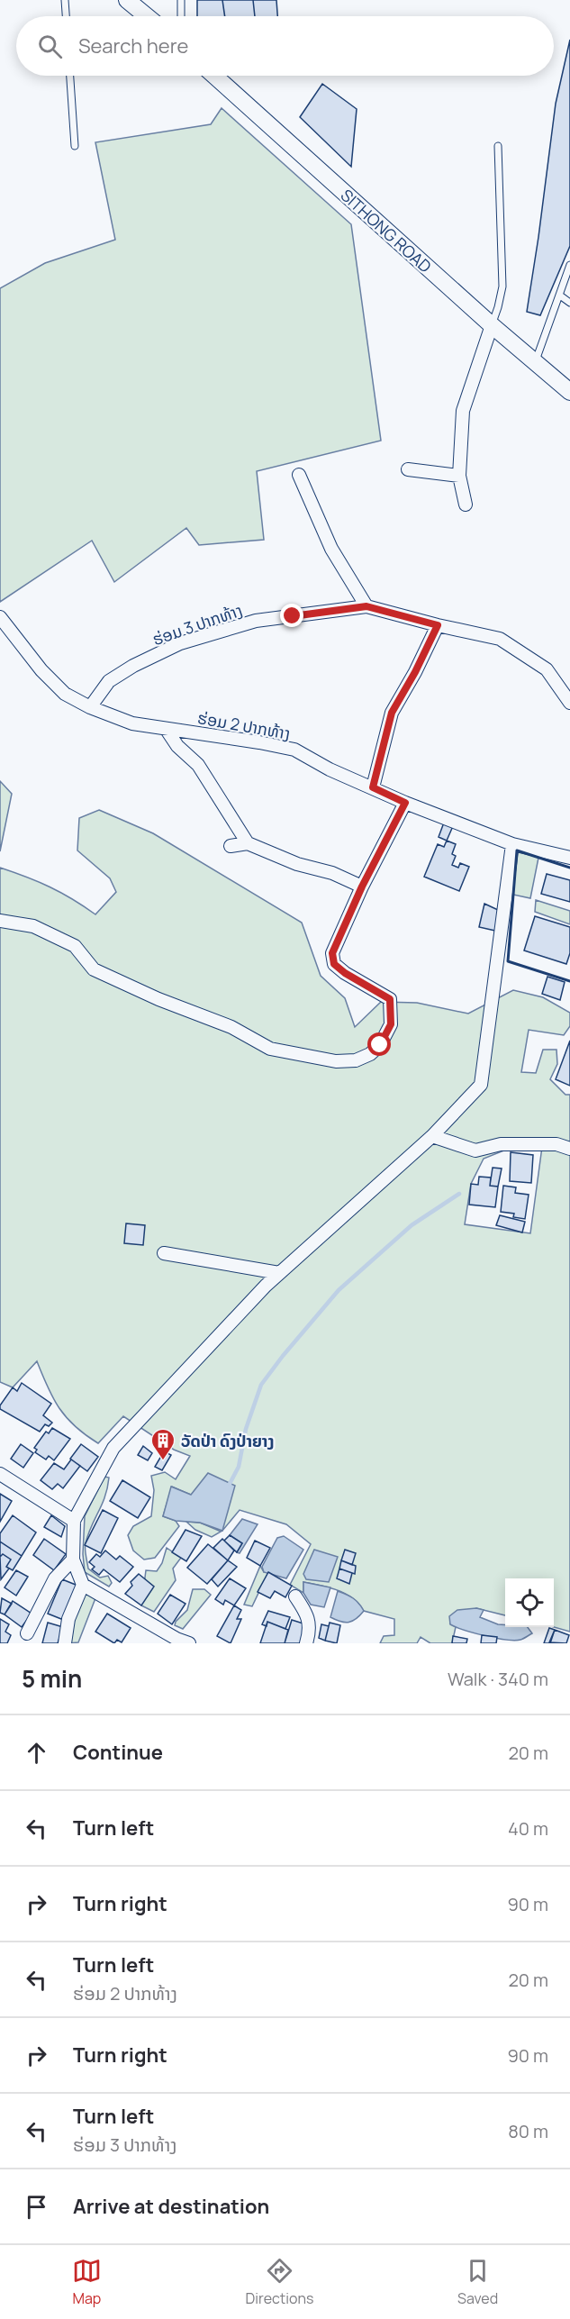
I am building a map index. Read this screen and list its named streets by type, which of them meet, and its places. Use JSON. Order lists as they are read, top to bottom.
{
  "streets": {
    "main road": ["SITHONG ROAD"],
    "street": ["ຮ່ອມ 3 ປາກທ້າງ", "ຮ່ອມ 2 ປາກທ້າງ"]
  },
  "crossings": [
    ["ຮ່ອມ 3 ປາກທ້າງ", "ຮ່ອມ 2 ປາກທ້າງ"]
  ],
  "places": {
    "building": ["ວັດປ່າ ດົງປ່າຍາງ"]
  },
  "page": {
    "search": "Search here",
    "heading": ["5 min", "Walk · 340 m"],
    "list": [
      ["Continue", "20 m"],
      ["Turn left", "40 m"],
      ["Turn right", "90 m"],
      ["Turn left", "ຮ່ອມ 2 ປາກທ້າງ", "20 m"],
      ["Turn right", "90 m"],
      ["Turn left", "ຮ່ອມ 3 ປາກທ້າງ", "80 m"],
      "Arrive at destination"
    ],
    "nav": ["Map", "Directions", "Saved"]
  }
}
